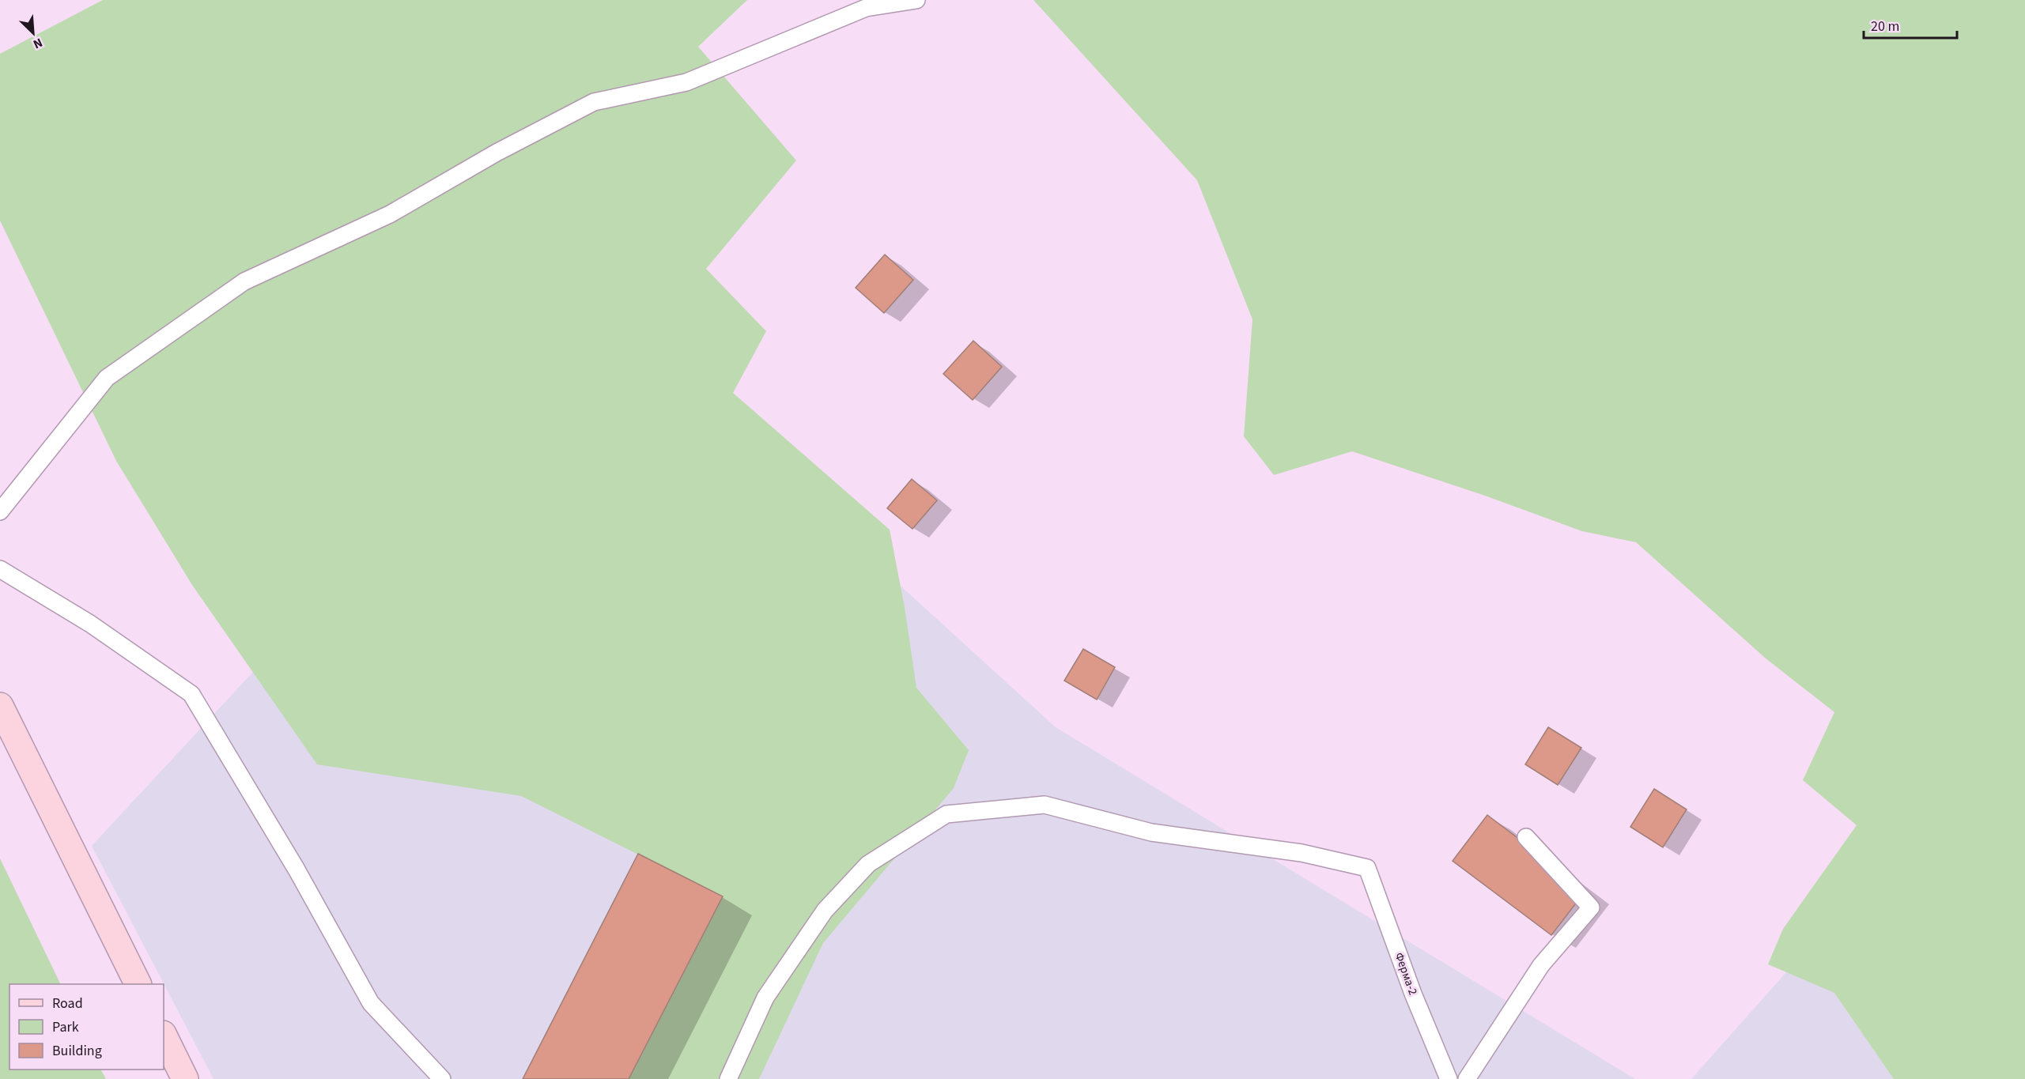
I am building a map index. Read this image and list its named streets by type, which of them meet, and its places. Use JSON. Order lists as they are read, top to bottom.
{
  "streets": {
    "lane": ["Ферма-2"]
  },
  "legend": ["Road", "Park", "Building"],
  "scale_bar": "20 m",
  "north": "bottom right"
}
